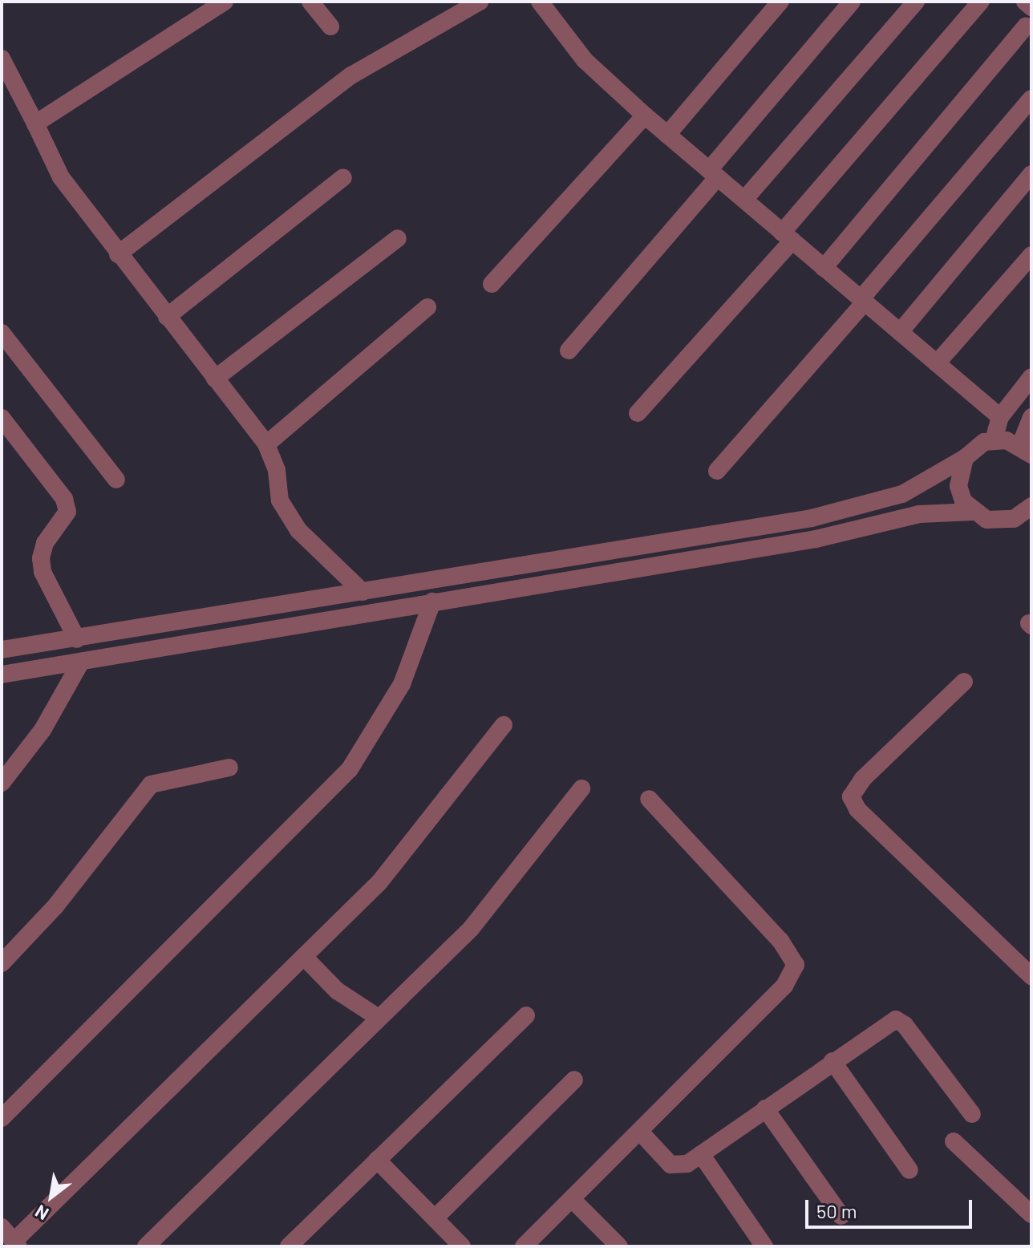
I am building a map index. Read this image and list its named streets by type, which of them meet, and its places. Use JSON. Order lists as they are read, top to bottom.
{
  "scale_bar": "50 m",
  "north": "bottom left"
}
